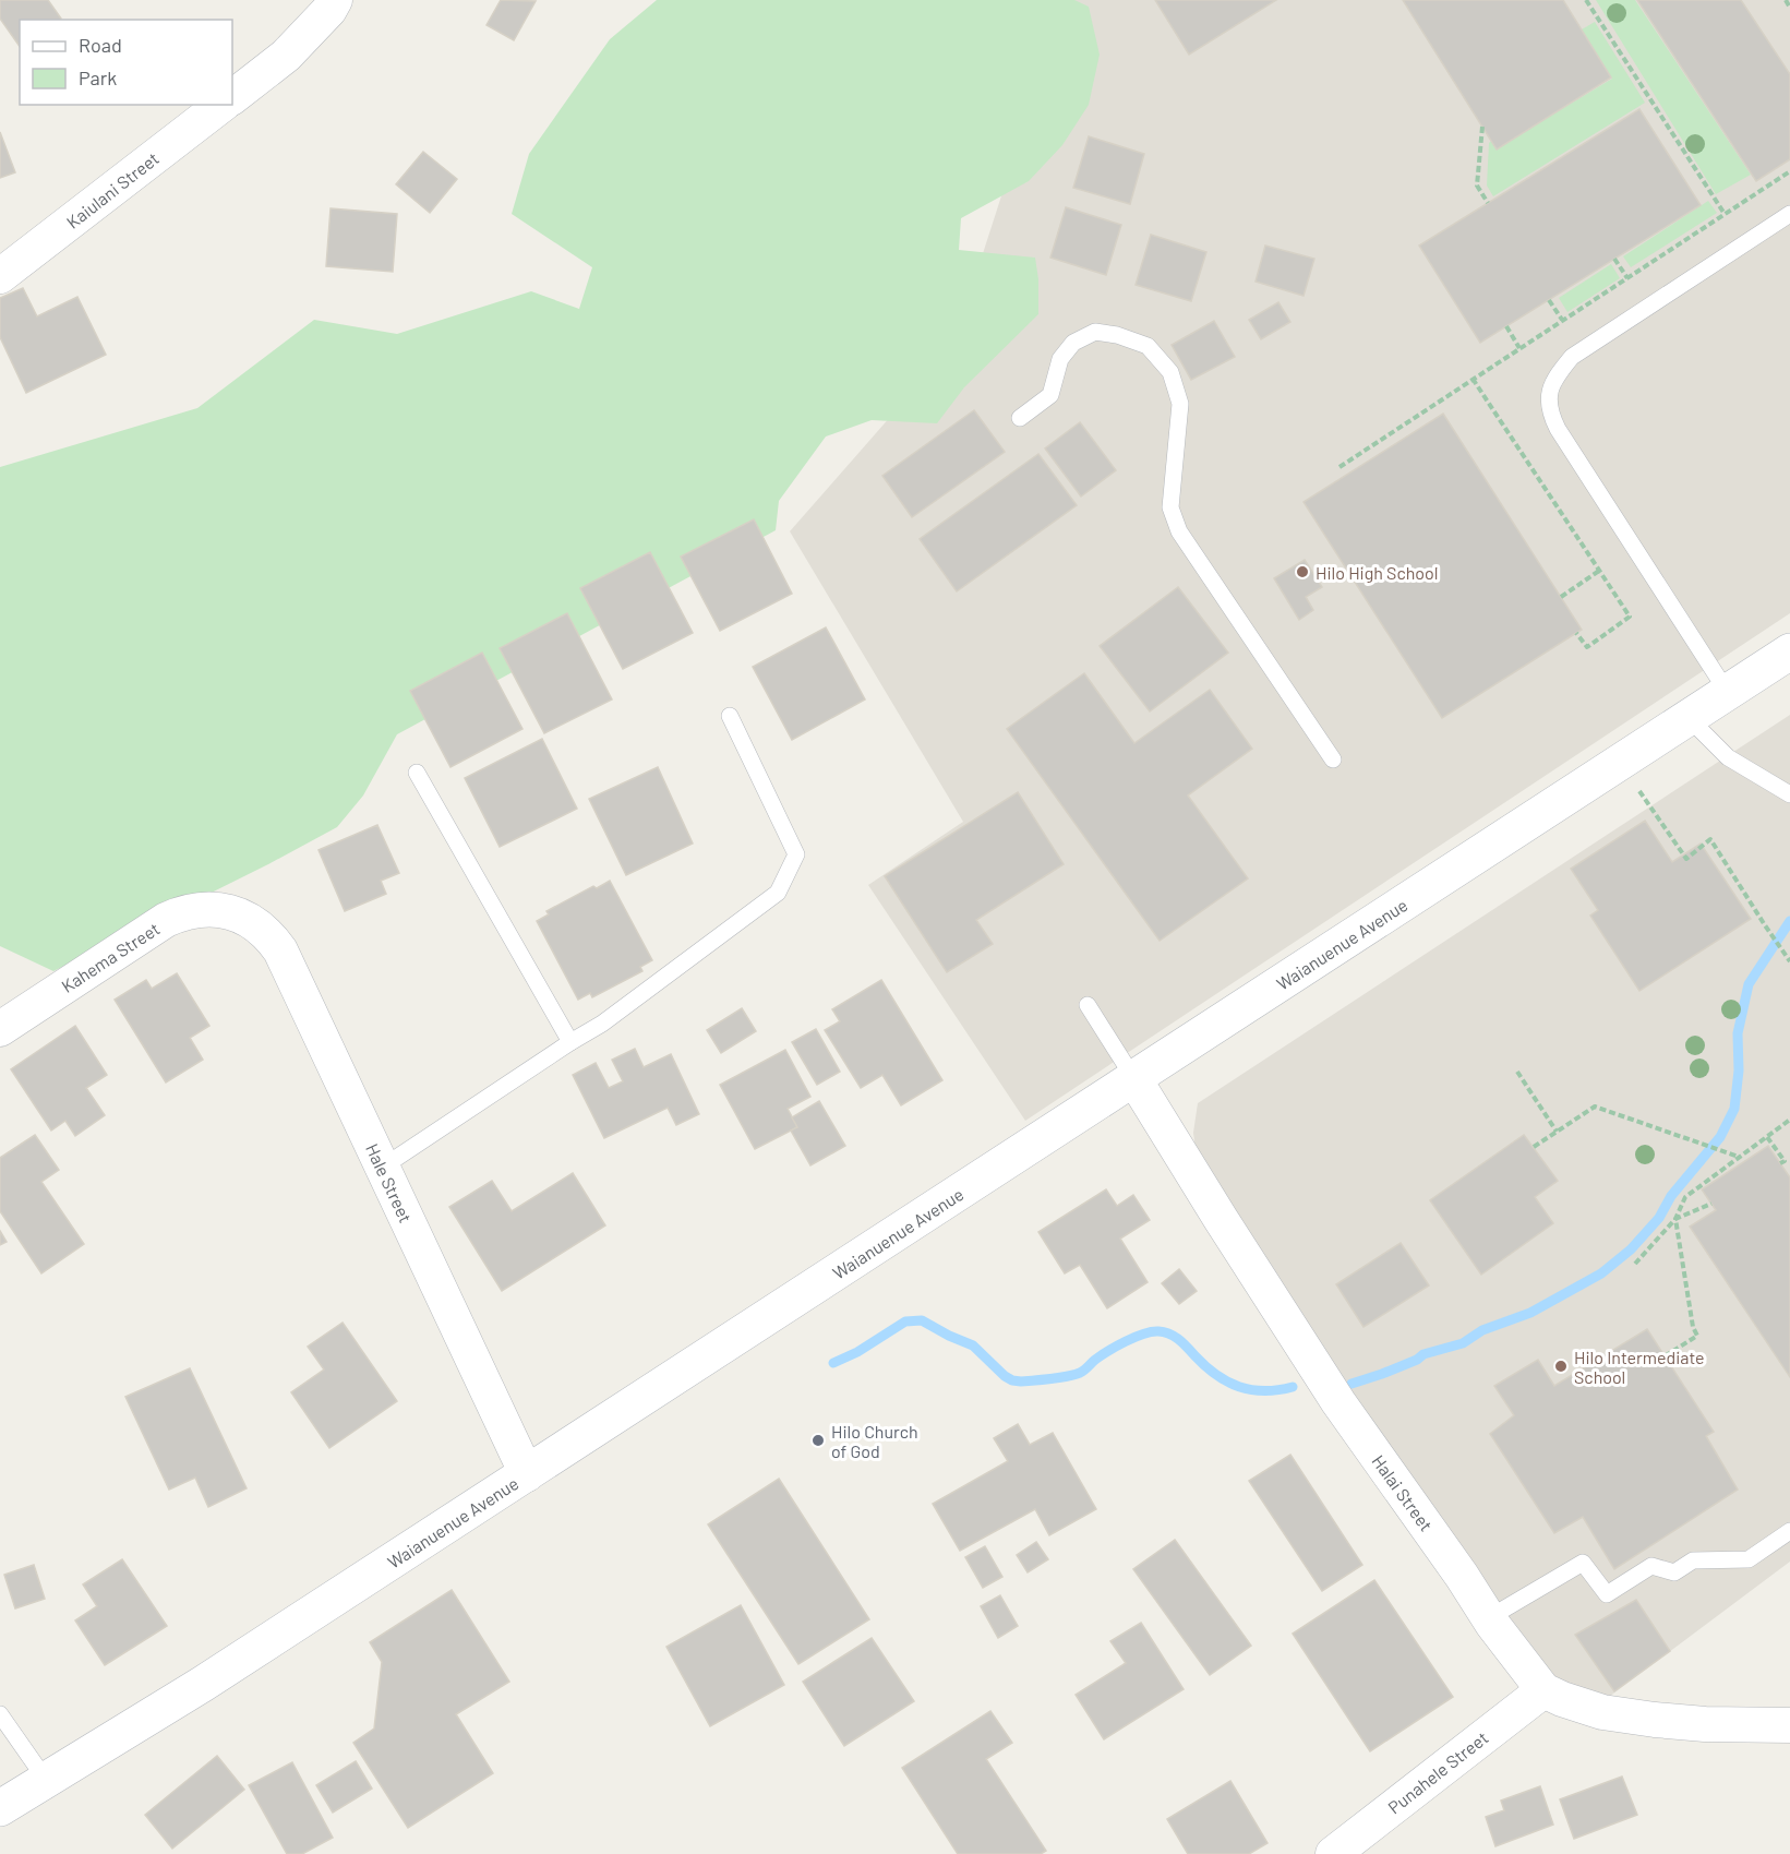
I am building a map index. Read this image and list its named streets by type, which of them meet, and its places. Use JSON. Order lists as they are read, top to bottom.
{
  "streets": {
    "main road": ["Waianuenue Avenue"],
    "street": [
      "Kaiulani Street",
      "Kahema Street",
      "Hale Street",
      "Halai Street",
      "Punahele Street"
    ]
  },
  "crossings": [
    ["Waianuenue Avenue", "Hale Street"],
    ["Waianuenue Avenue", "Halai Street"],
    ["Kahema Street", "Hale Street"],
    ["Halai Street", "Punahele Street"]
  ],
  "places": ["Hilo High School", "Hilo Intermediate School", "Hilo Church of God"],
  "legend": ["Road", "Park"]
}
